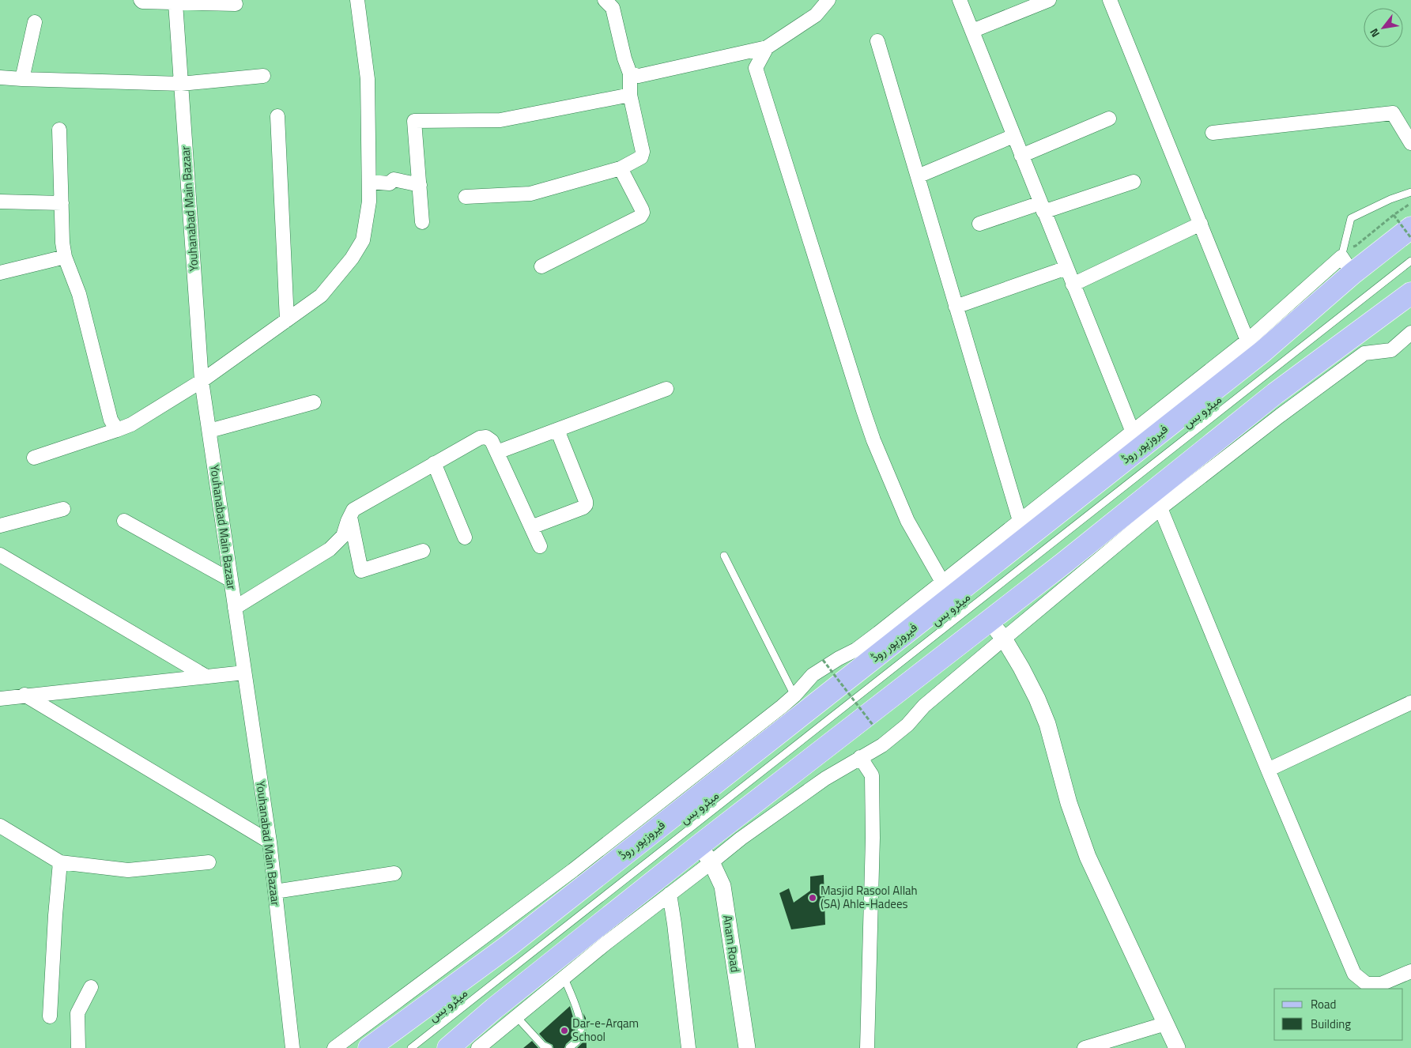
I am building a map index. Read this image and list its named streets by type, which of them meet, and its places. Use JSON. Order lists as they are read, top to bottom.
{
  "streets": {
    "main road": ["فیروزپور روڈ"],
    "street": ["Youhanabad Main Bazaar", "Anam Road"],
    "lane": ["میٹرو بس"]
  },
  "places": ["Masjid Rasool Allah (SA) Ahle-Hadees", "Dar-e-Arqam School"],
  "legend": ["Road", "Building"],
  "north": "bottom left"
}
